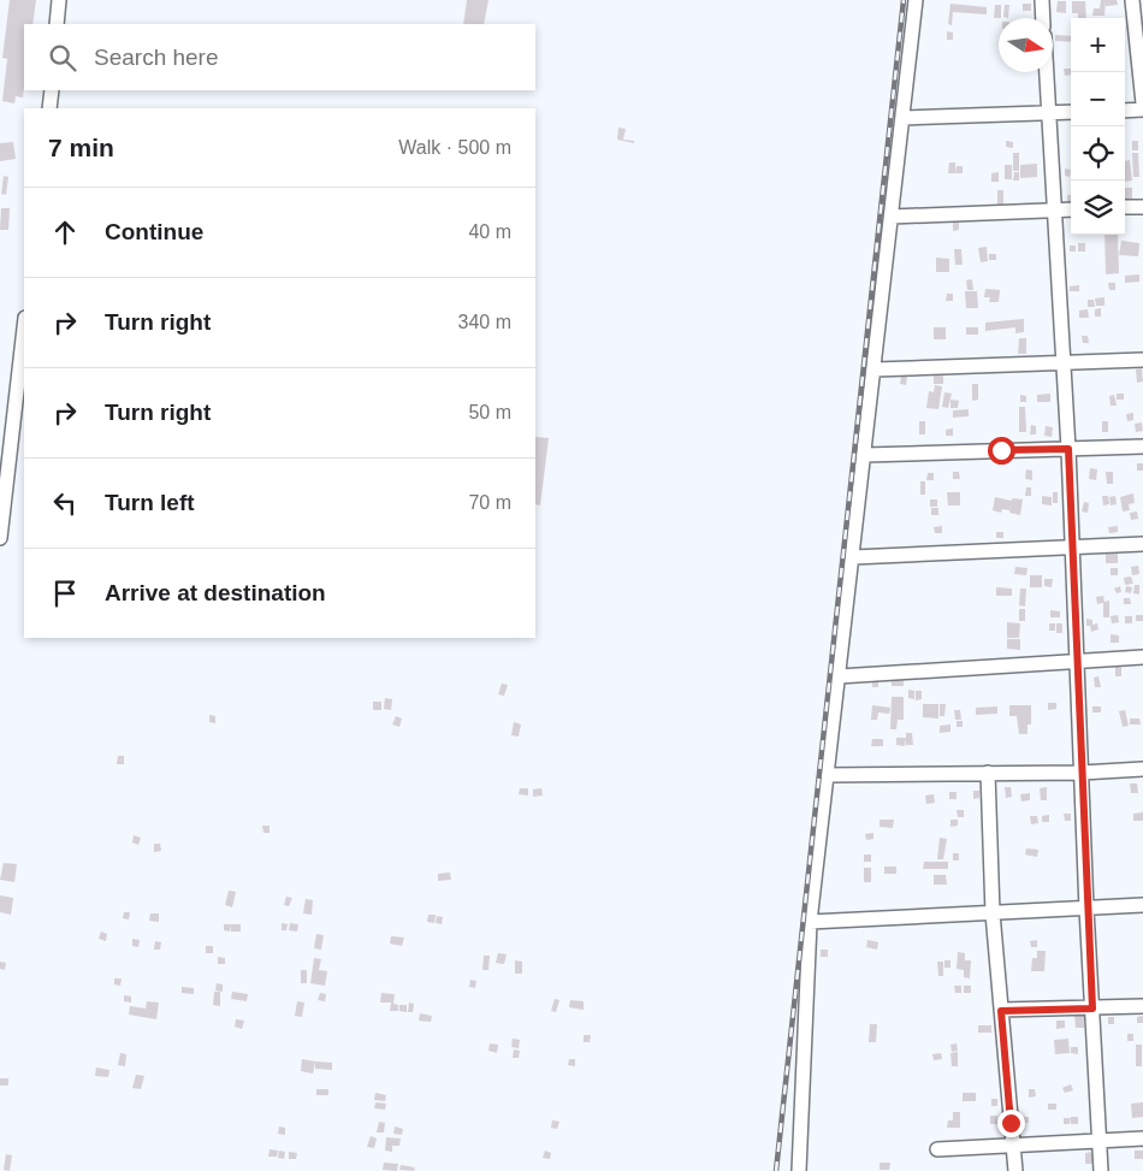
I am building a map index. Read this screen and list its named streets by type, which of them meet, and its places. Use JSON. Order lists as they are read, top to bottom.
{
  "north": "right",
  "page": {
    "map_buttons": ["+", "−"],
    "search": "Search here",
    "heading": ["7 min", "Walk · 500 m"],
    "list": [
      ["Continue", "40 m"],
      ["Turn right", "340 m"],
      ["Turn right", "50 m"],
      ["Turn left", "70 m"],
      "Arrive at destination"
    ]
  }
}
